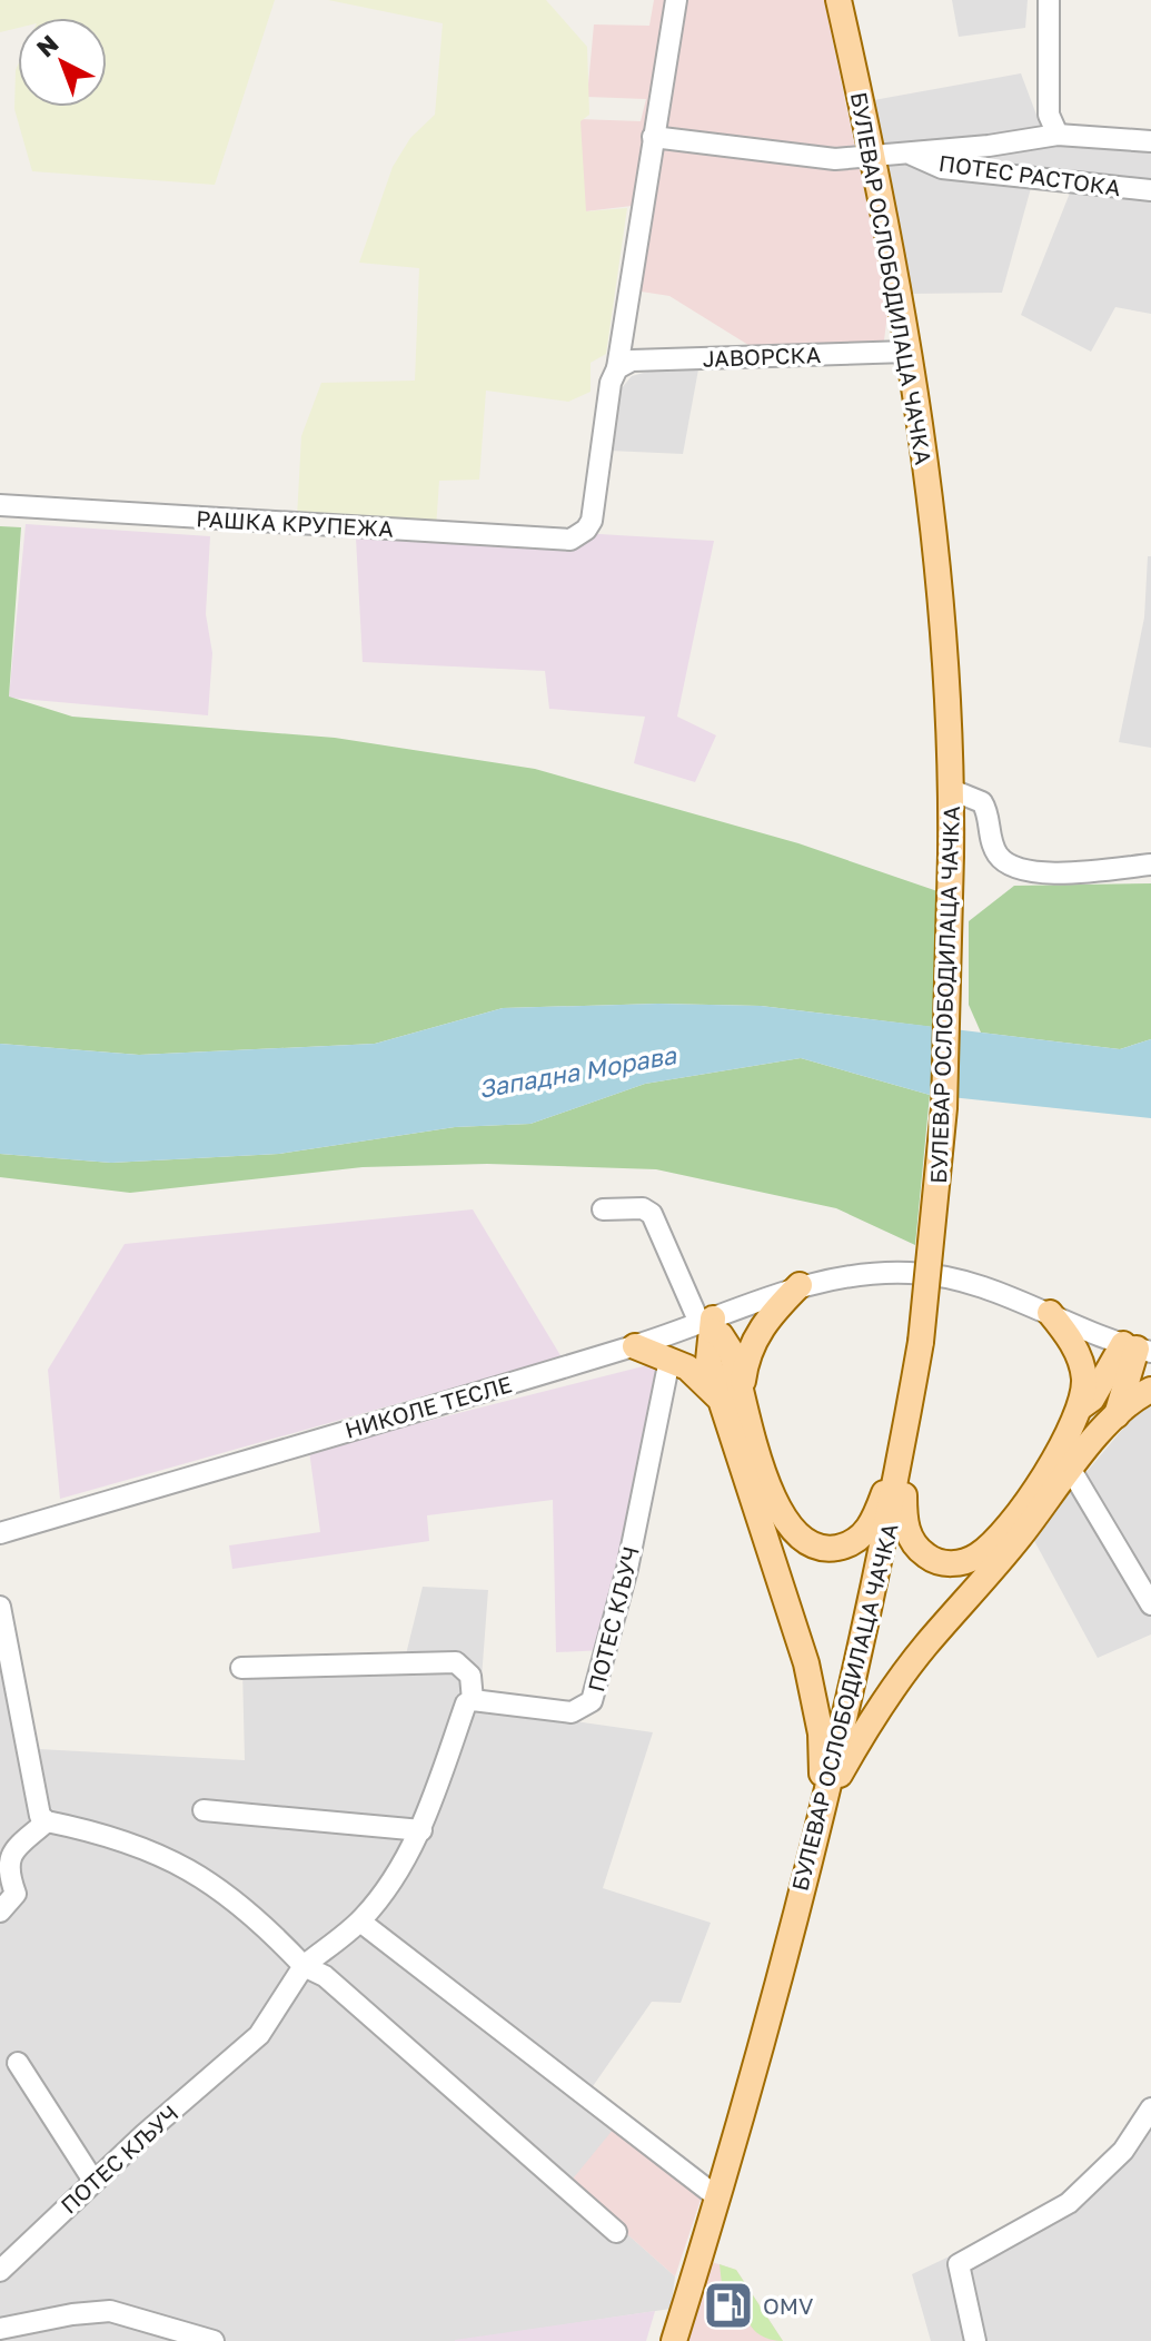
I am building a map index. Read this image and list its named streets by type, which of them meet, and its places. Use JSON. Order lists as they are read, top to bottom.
{
  "streets": {
    "main road": ["БУЛЕВАР ОСЛОБОДИЛАЦА ЧАЧКА"],
    "street": [
      "ПОТЕС РАСТОКА",
      "ЈАВОРСКА",
      "РАШКА КРУПЕЖА",
      "НИКОЛЕ ТЕСЛЕ",
      "ПОТЕС КЉУЧ"
    ]
  },
  "crossings": [
    ["ПОТЕС РАСТОКА", "БУЛЕВАР ОСЛОБОДИЛАЦА ЧАЧКА"],
    ["БУЛЕВАР ОСЛОБОДИЛАЦА ЧАЧКА", "ЈАВОРСКА"],
    ["ЈАВОРСКА", "РАШКА КРУПЕЖА"]
  ],
  "water": ["Западна Морава"],
  "places": {
    "fuel station": ["OMV"]
  },
  "north": "top left"
}
